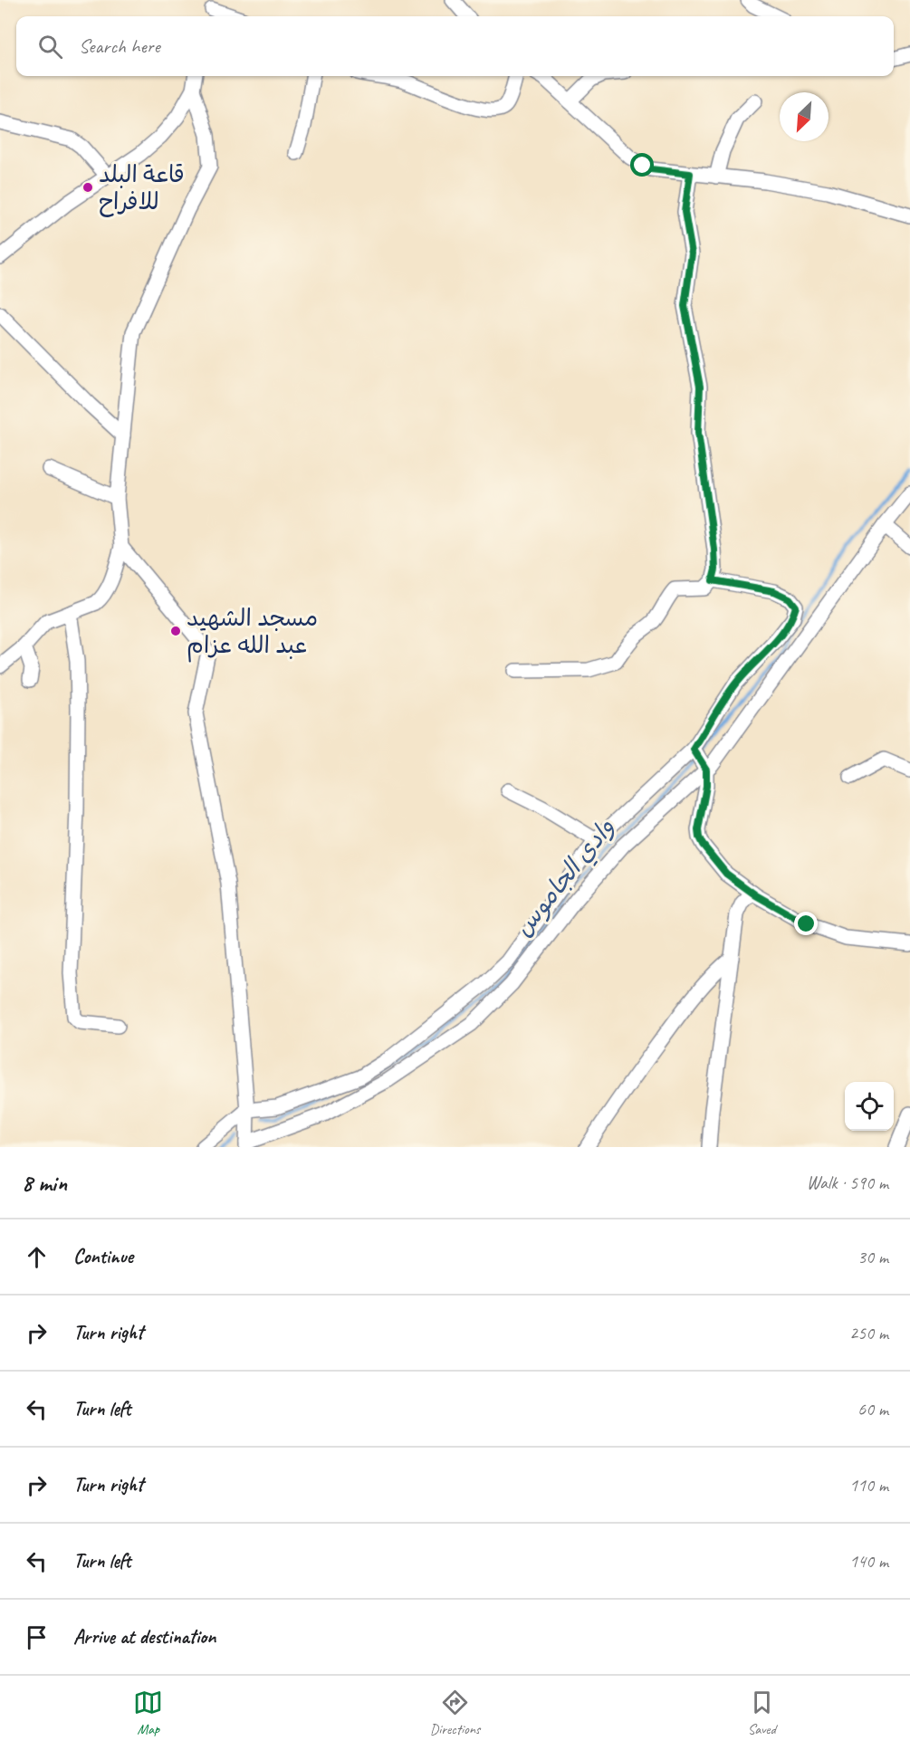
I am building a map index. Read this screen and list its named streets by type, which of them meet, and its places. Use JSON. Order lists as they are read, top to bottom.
{
  "water": ["وادي الجاموس"],
  "places": ["قاعة البلد للافراح", "مسجد الشهيد عبد الله عزام"],
  "north": "bottom left",
  "page": {
    "search": "Search here",
    "heading": ["8 min", "Walk · 590 m"],
    "list": [
      ["Continue", "30 m"],
      ["Turn right", "250 m"],
      ["Turn left", "60 m"],
      ["Turn right", "110 m"],
      ["Turn left", "140 m"],
      "Arrive at destination"
    ],
    "nav": ["Map", "Directions", "Saved"]
  }
}
